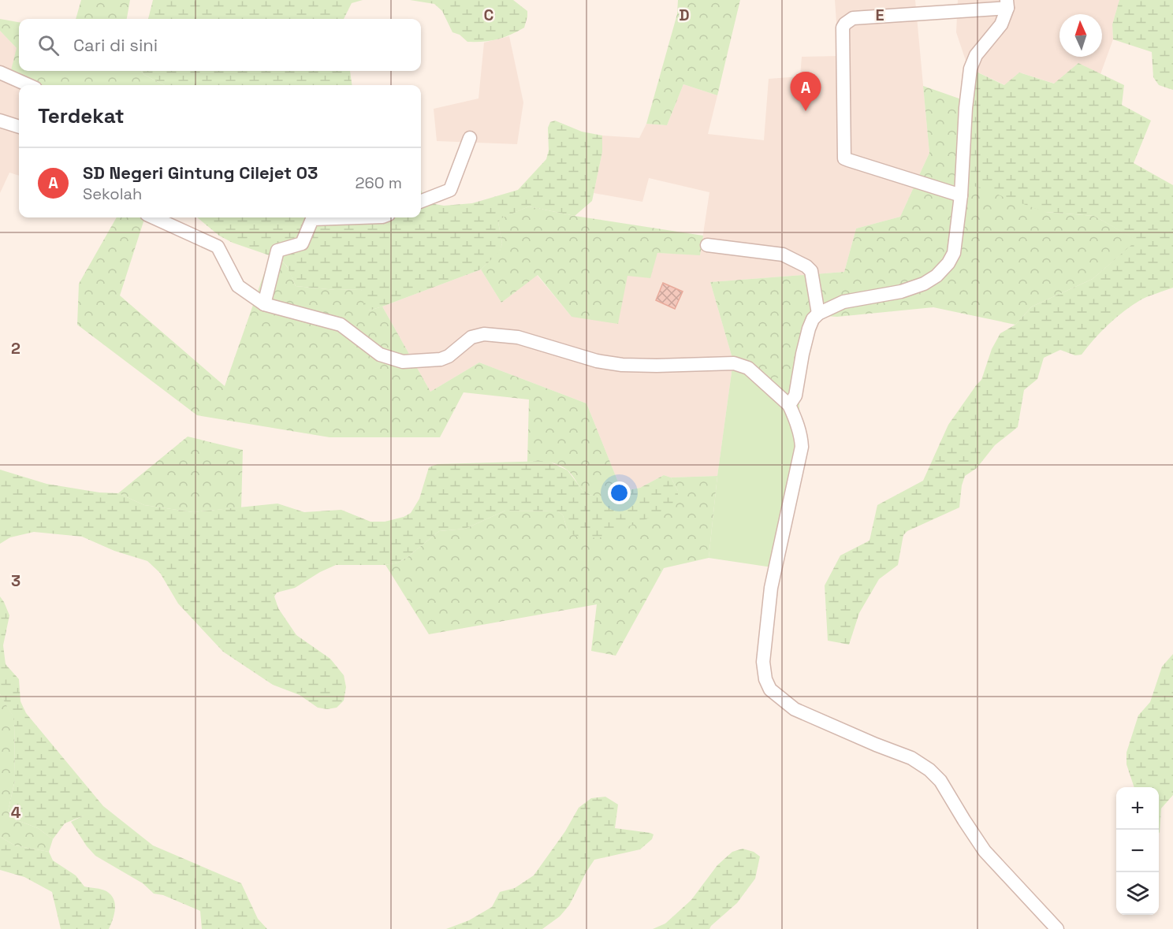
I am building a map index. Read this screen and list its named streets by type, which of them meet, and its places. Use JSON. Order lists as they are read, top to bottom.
{
  "north": "top",
  "page": {
    "search": "Cari di sini",
    "pins": "A",
    "heading": "Terdekat",
    "list": [
      {
        "mark": "A",
        "name": "SD Negeri Gintung Cilejet 03",
        "note": "Sekolah",
        "value": "260 m"
      }
    ],
    "map_buttons": ["+", "−"]
  },
  "grid": {
    "columns": ["C", "D", "E"],
    "rows": ["2", "3", "4"]
  }
}
